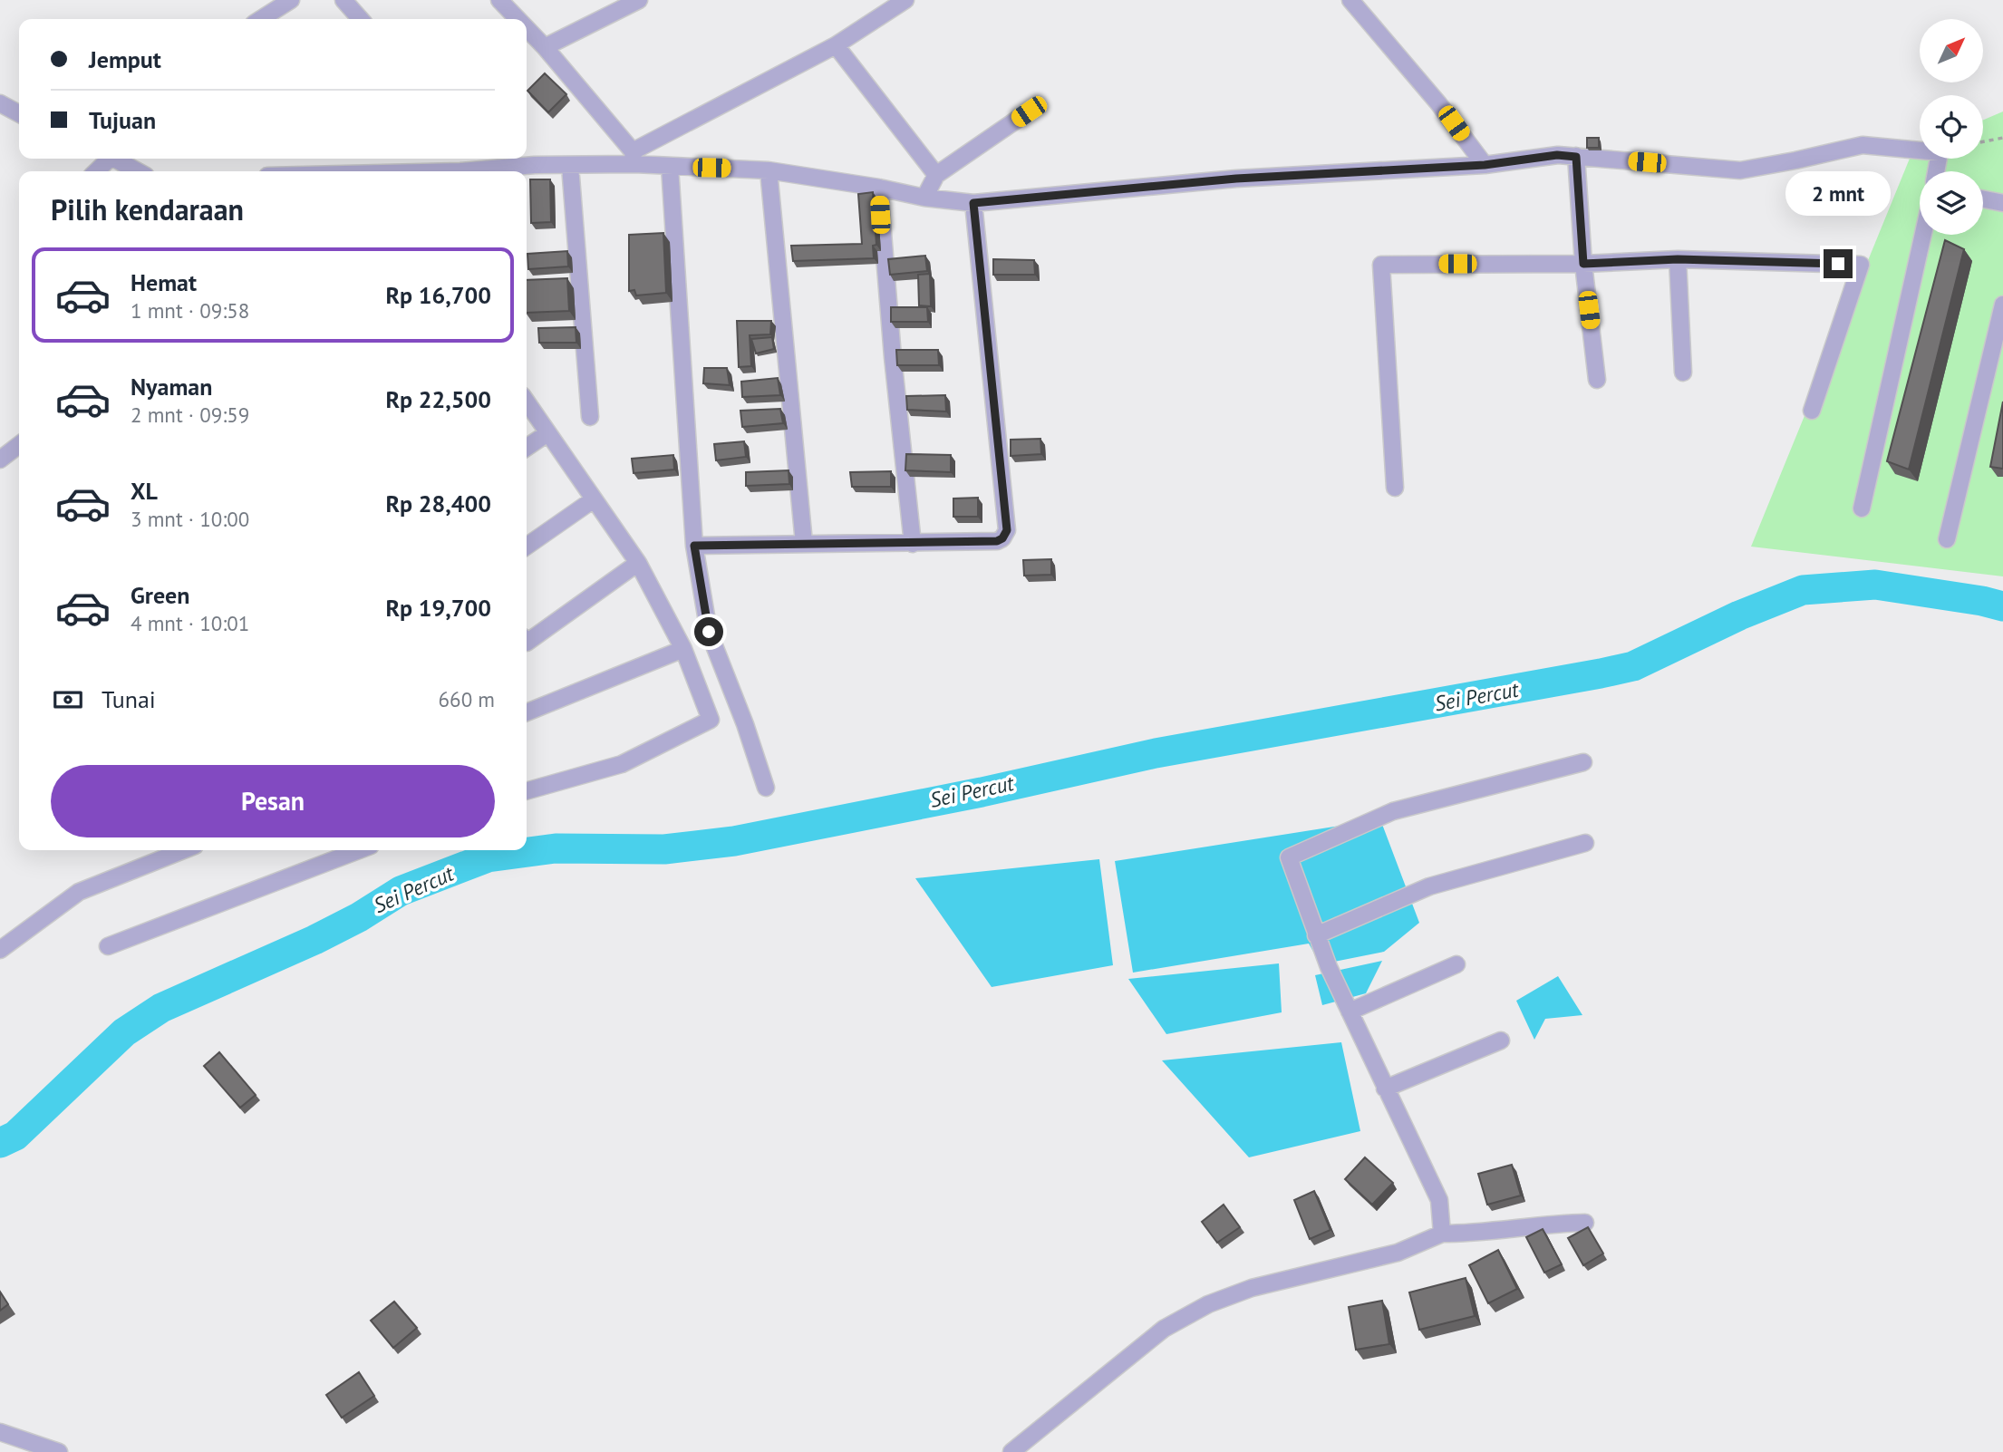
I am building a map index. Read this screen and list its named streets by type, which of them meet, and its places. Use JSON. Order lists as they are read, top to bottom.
{
  "water": ["Sei Percut"],
  "north": "top right",
  "page": {
    "banner": ["Jemput", "Tujuan"],
    "bubble": "2 mnt",
    "heading": "Pilih kendaraan",
    "list": [
      {
        "name": "Hemat",
        "note": "1 mnt · 09:58",
        "value": "Rp 16,700"
      },
      {
        "name": "Nyaman",
        "note": "2 mnt · 09:59",
        "value": "Rp 22,500"
      },
      {
        "name": "XL",
        "note": "3 mnt · 10:00",
        "value": "Rp 28,400"
      },
      {
        "name": "Green",
        "note": "4 mnt · 10:01",
        "value": "Rp 19,700"
      }
    ],
    "pay": ["Tunai", "660 m"],
    "buttons": "Pesan"
  }
}
